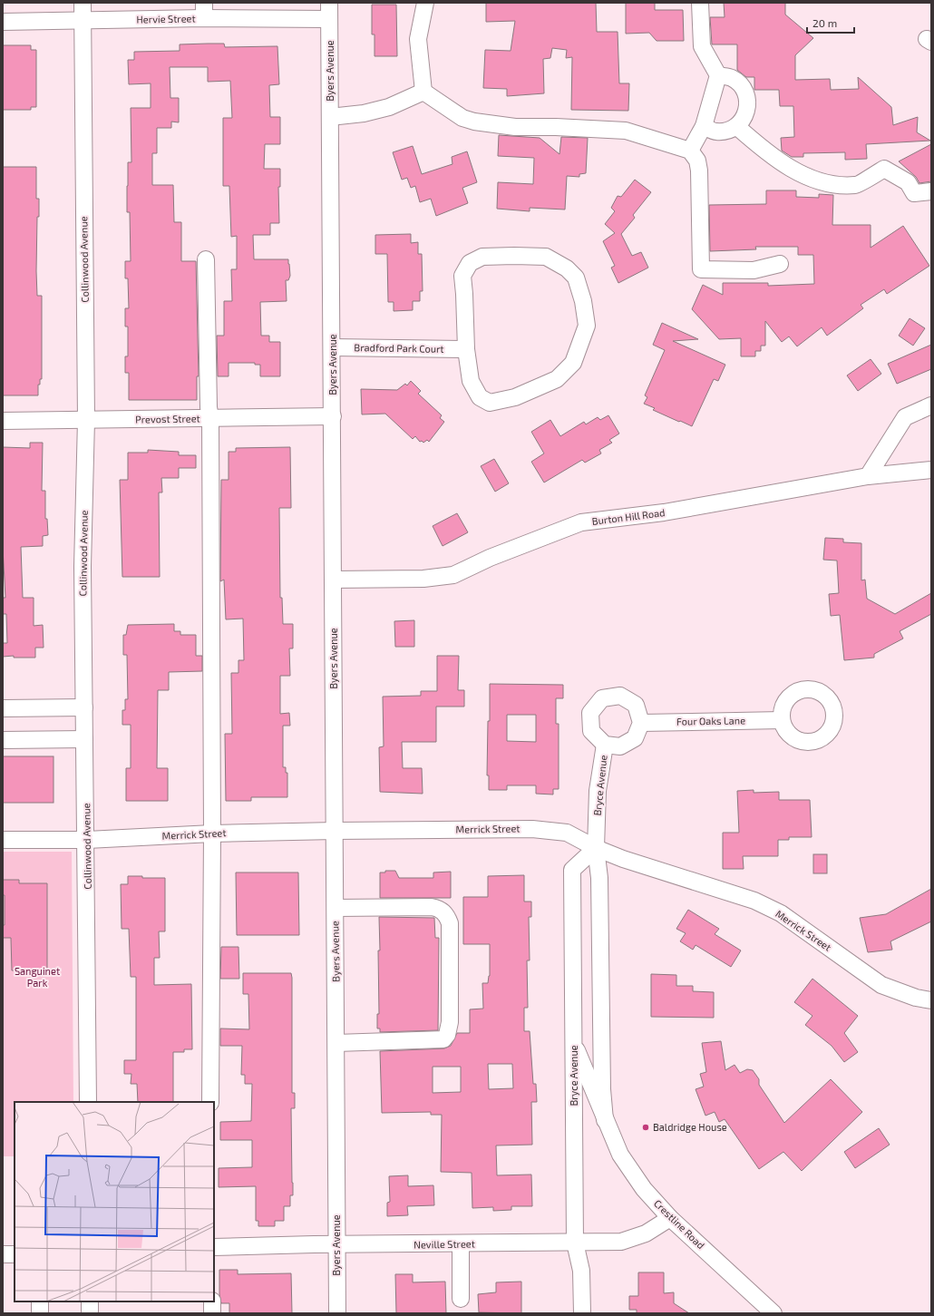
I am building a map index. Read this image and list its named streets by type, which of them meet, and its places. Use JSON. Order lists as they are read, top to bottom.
{
  "streets": {
    "street": [
      "Hervie Street",
      "Byers Avenue",
      "Collinwood Avenue",
      "Bradford Park Court",
      "Prevost Street",
      "Burton Hill Road",
      "Four Oaks Lane",
      "Bryce Avenue",
      "Merrick Street",
      "Crestline Road",
      "Neville Street"
    ]
  },
  "crossings": [
    ["Hervie Street", "Byers Avenue"],
    ["Hervie Street", "Collinwood Avenue"],
    ["Byers Avenue", "Bradford Park Court"],
    ["Byers Avenue", "Prevost Street"],
    ["Byers Avenue", "Burton Hill Road"],
    ["Byers Avenue", "Merrick Street"],
    ["Byers Avenue", "Neville Street"],
    ["Collinwood Avenue", "Prevost Street"],
    ["Collinwood Avenue", "Merrick Street"],
    ["Four Oaks Lane", "Bryce Avenue"],
    ["Bryce Avenue", "Merrick Street"],
    ["Bryce Avenue", "Crestline Road"],
    ["Bryce Avenue", "Neville Street"],
    ["Crestline Road", "Neville Street"]
  ],
  "parks": ["Sanguinet Park"],
  "places": ["Baldridge House"],
  "scale_bar": "20 m"
}
